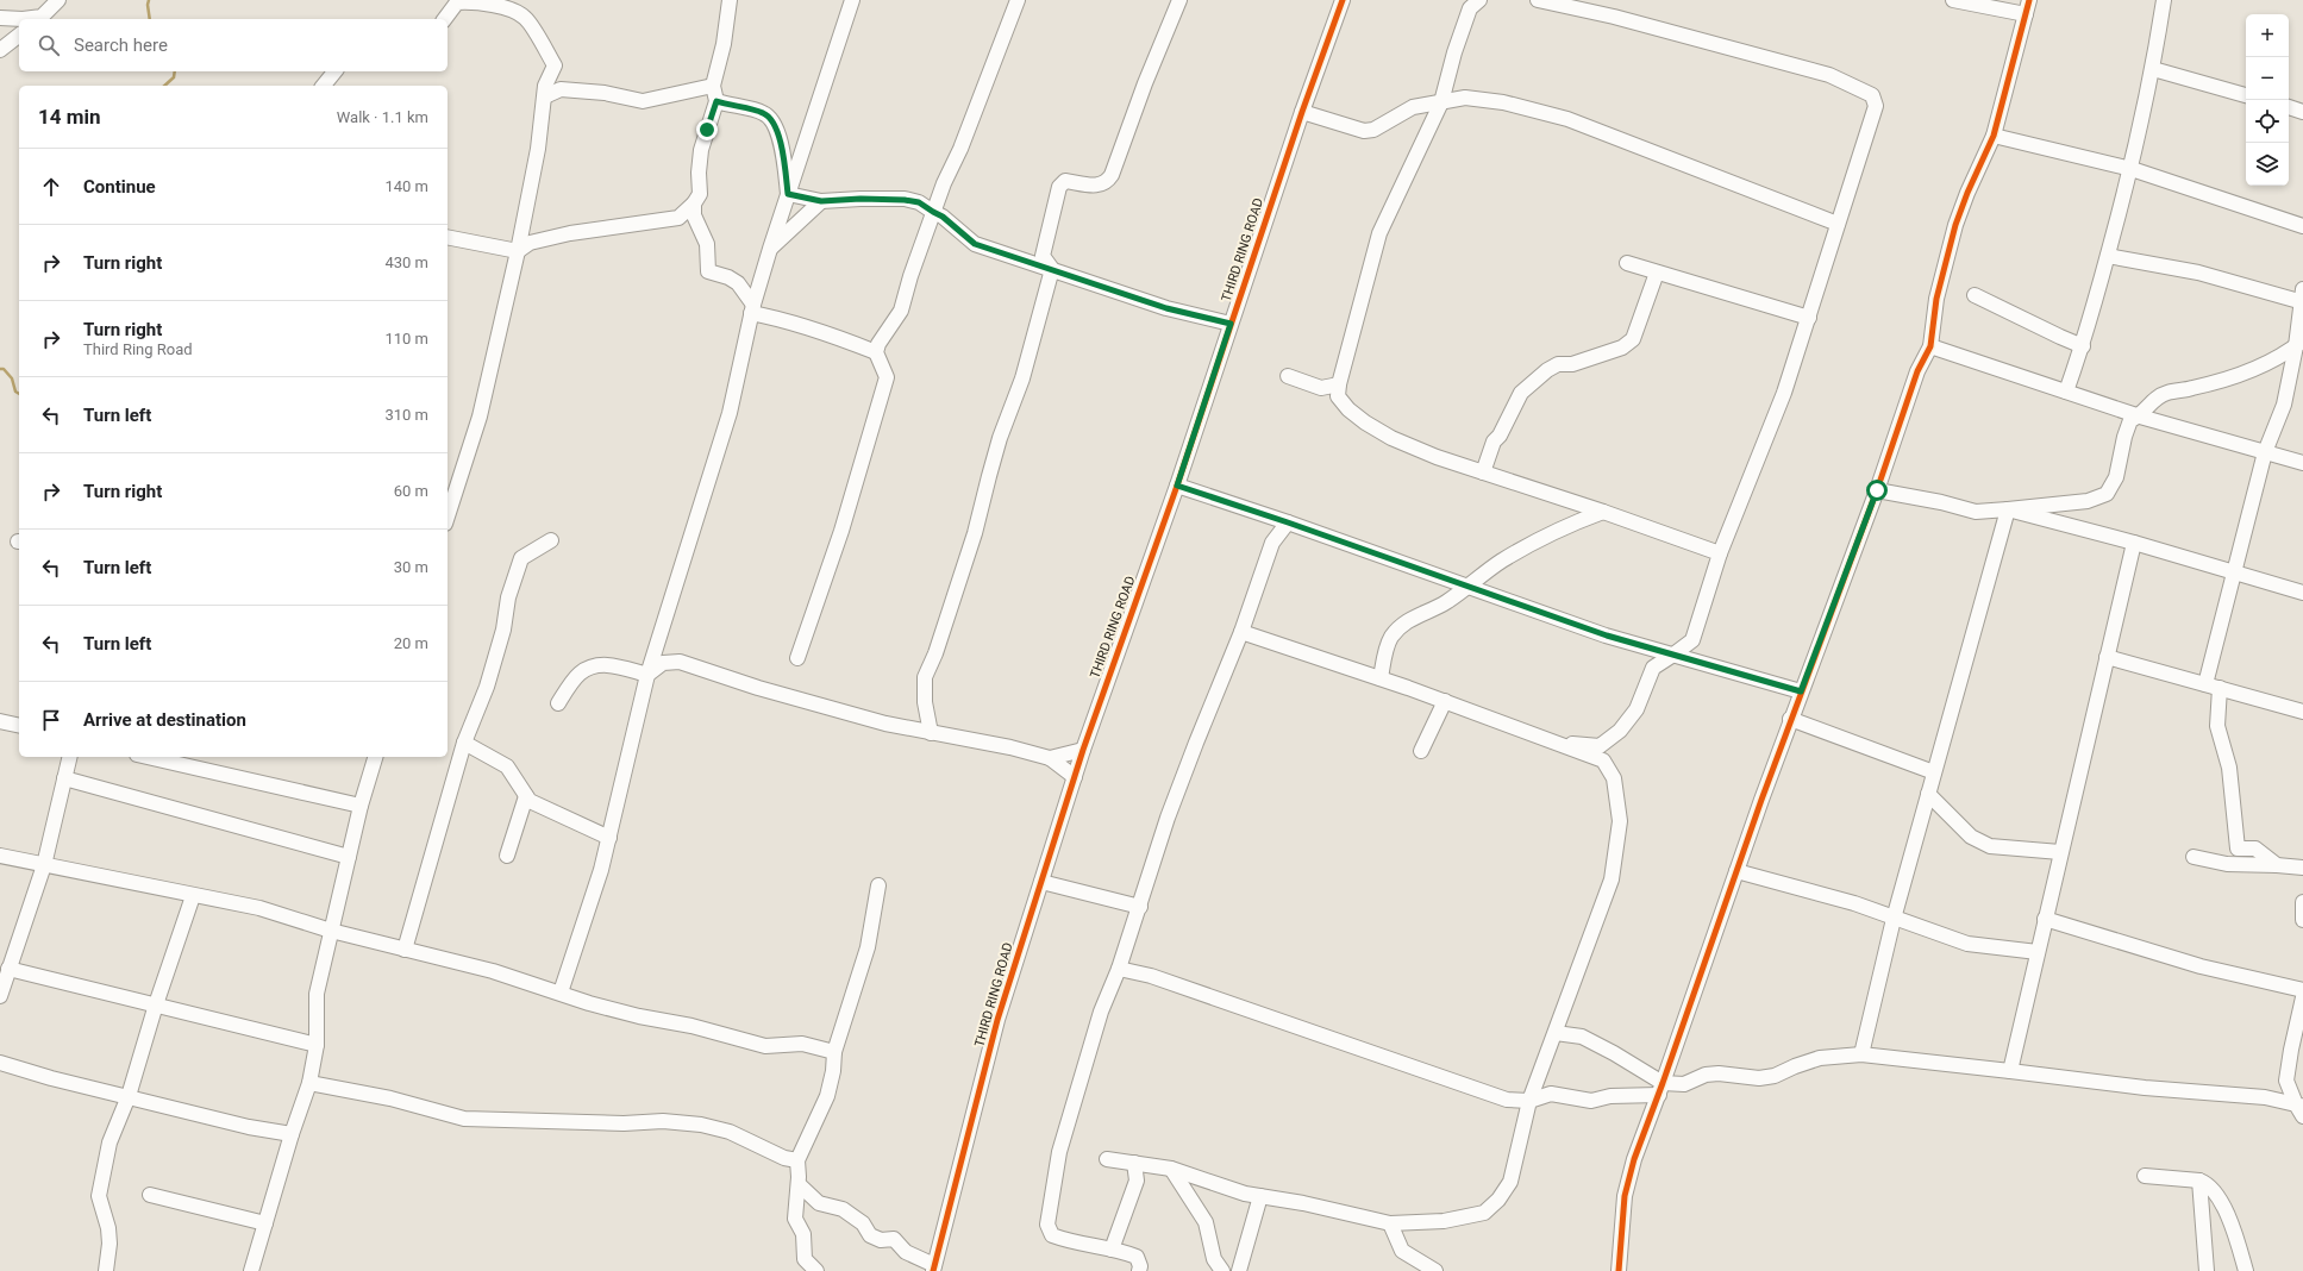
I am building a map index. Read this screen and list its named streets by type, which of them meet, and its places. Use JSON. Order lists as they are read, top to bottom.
{
  "streets": {
    "street": ["THIRD RING ROAD"]
  },
  "page": {
    "map_buttons": ["+", "−"],
    "search": "Search here",
    "heading": ["14 min", "Walk · 1.1 km"],
    "list": [
      ["Continue", "140 m"],
      ["Turn right", "430 m"],
      ["Turn right", "Third Ring Road", "110 m"],
      ["Turn left", "310 m"],
      ["Turn right", "60 m"],
      ["Turn left", "30 m"],
      ["Turn left", "20 m"],
      "Arrive at destination"
    ]
  }
}
